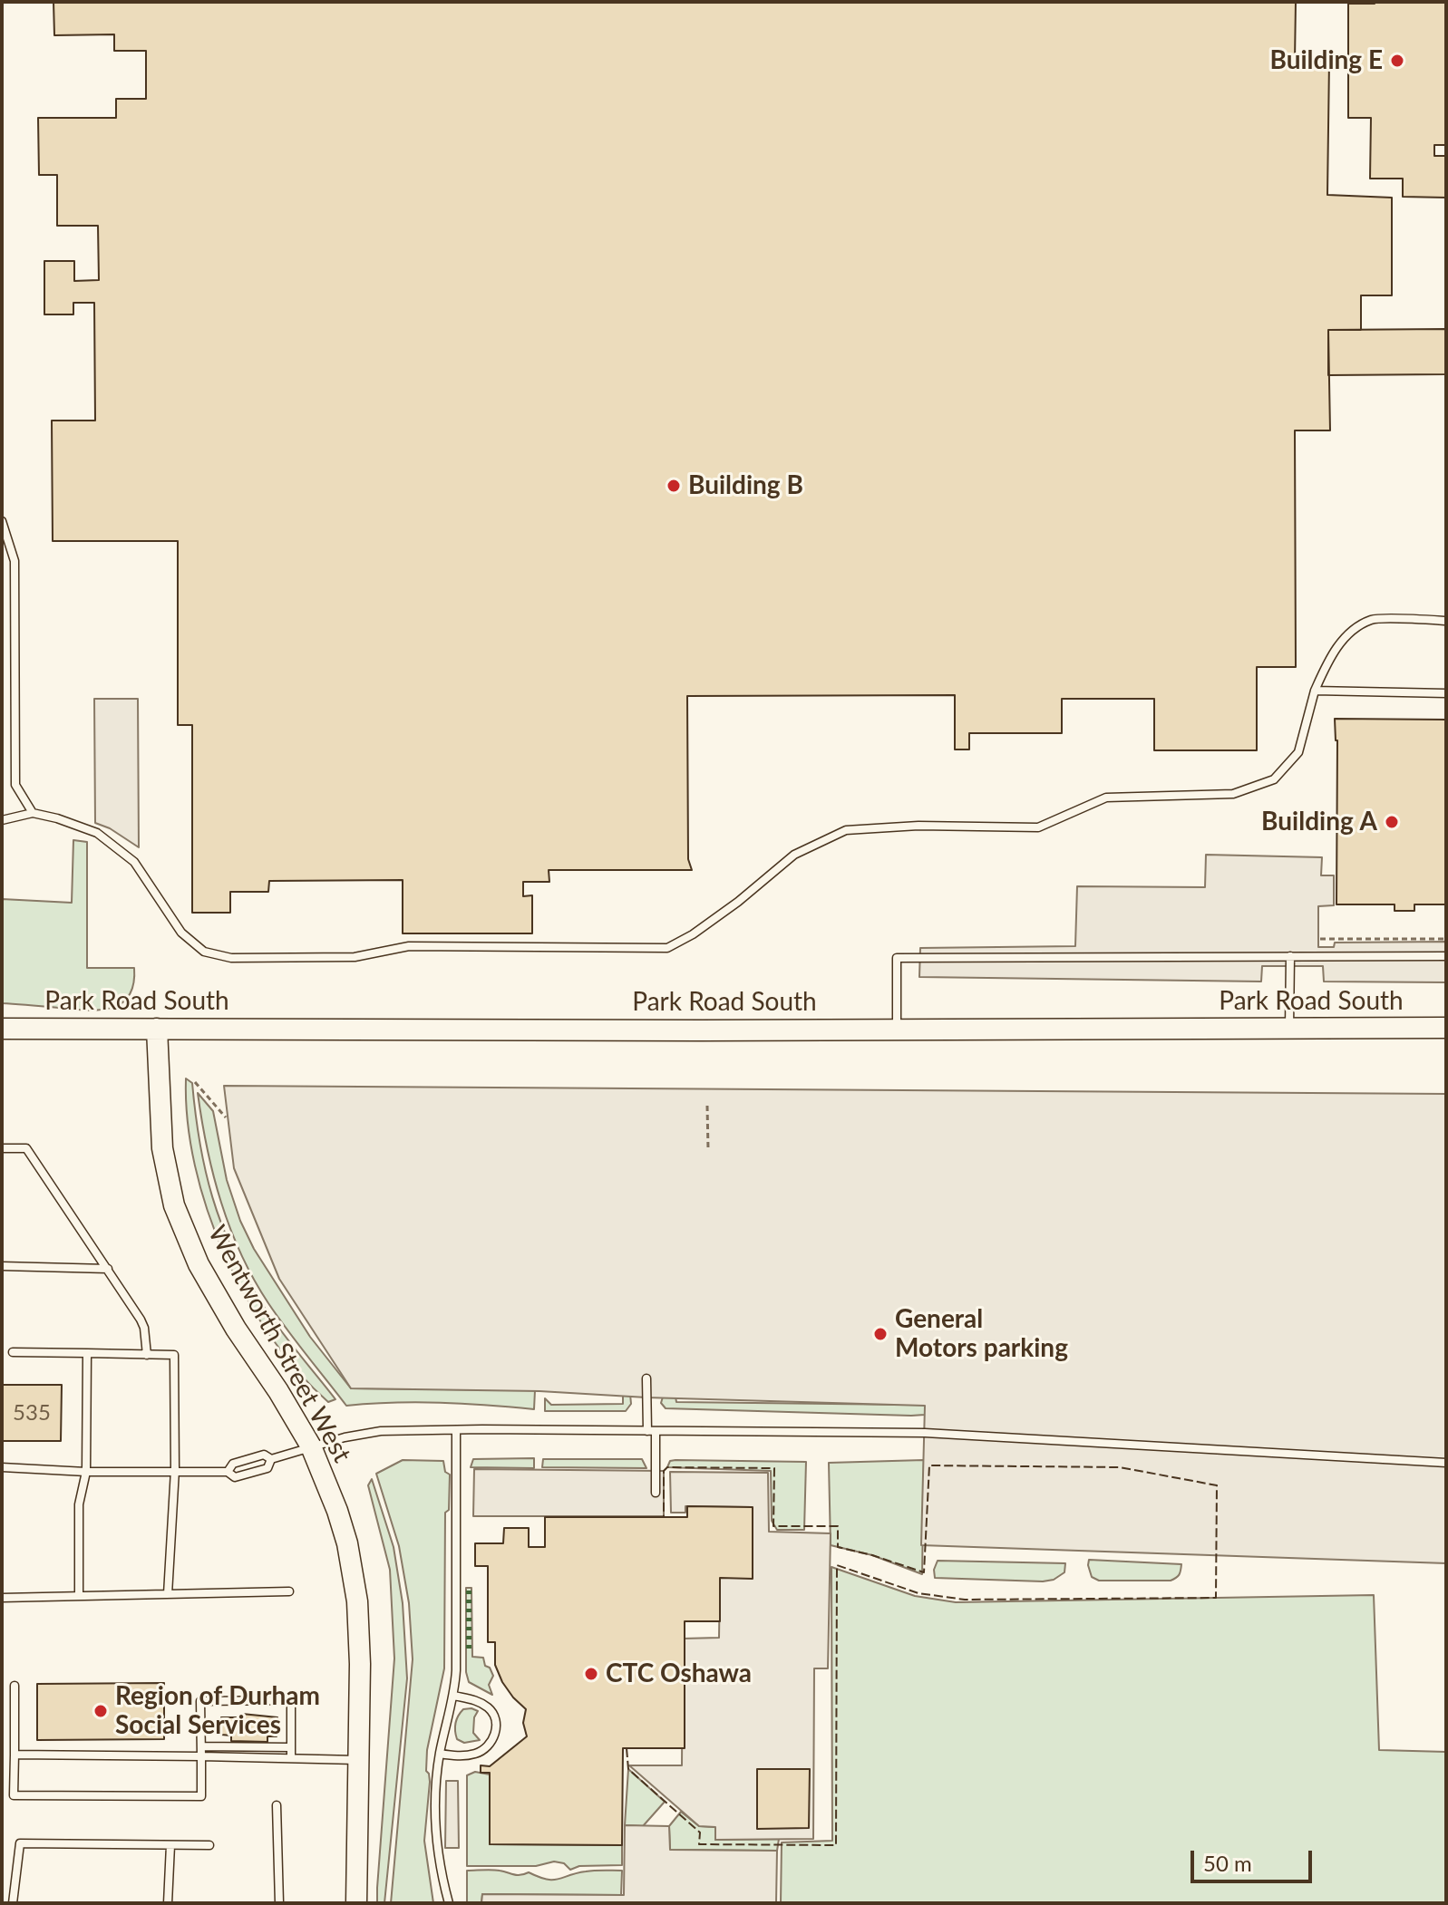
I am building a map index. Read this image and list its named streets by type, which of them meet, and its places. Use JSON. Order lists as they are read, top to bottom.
{
  "streets": {
    "main road": ["Park Road South", "Wentworth Street West"]
  },
  "crossings": [
    ["Park Road South", "Wentworth Street West"]
  ],
  "places": [
    "Building E",
    "Building B",
    "Building A",
    "General Motors parking",
    "CTC Oshawa",
    "Region of Durham Social Services"
  ],
  "house_numbers": ["535"],
  "scale_bar": "50 m"
}
